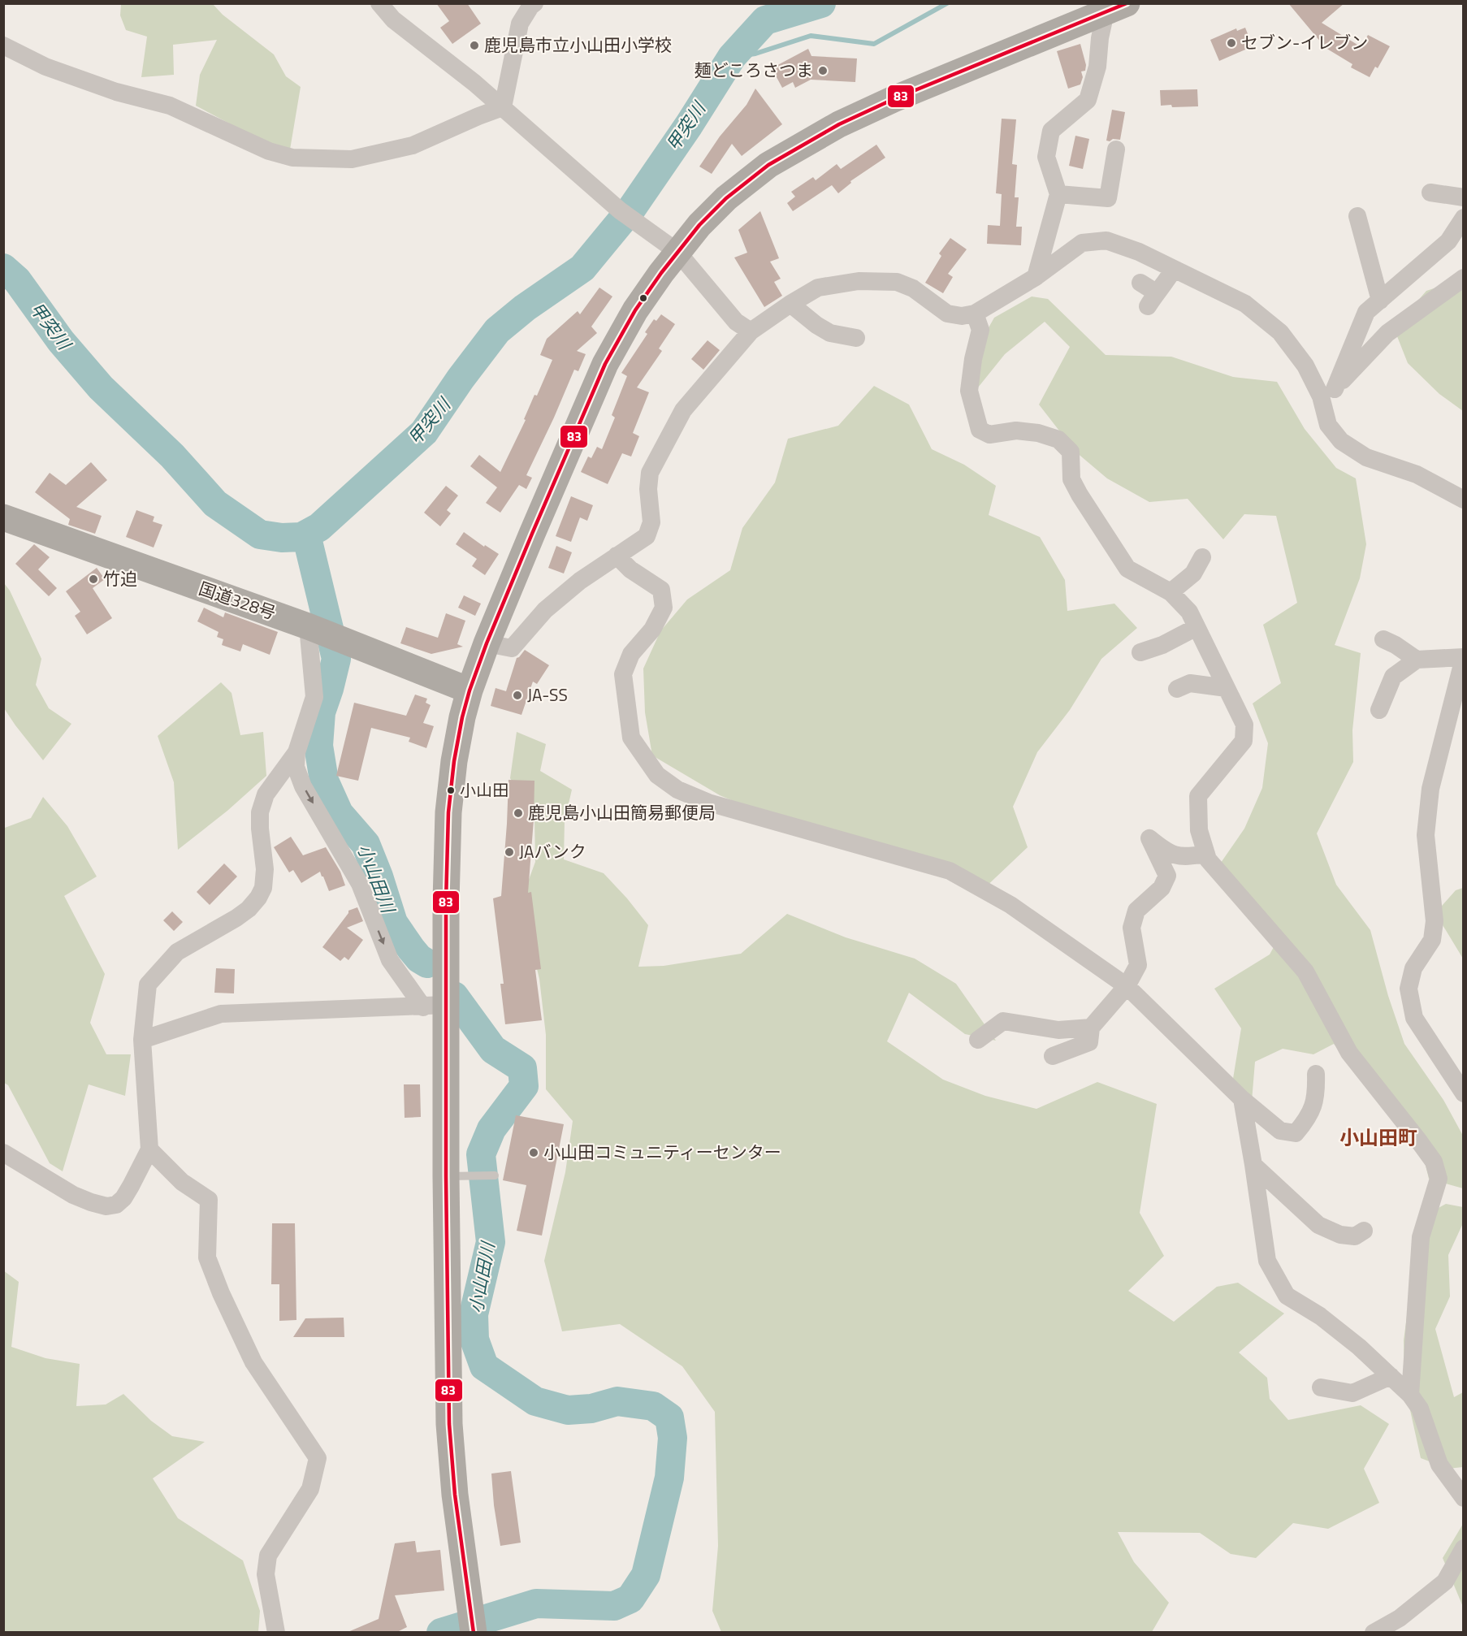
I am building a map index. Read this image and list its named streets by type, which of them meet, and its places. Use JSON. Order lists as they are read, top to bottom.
{
  "streets": {
    "highway": ["国道328号"]
  },
  "districts": ["小山田町"],
  "water": ["甲突川", "小山田川"],
  "places": [
    "セブン-イレブン",
    "鹿児島市立小山田小学校",
    "麺どころさつま",
    "竹迫",
    "JA-SS",
    "小山田",
    "鹿児島小山田簡易郵便局",
    "JAバンク",
    "小山田コミュニティーセンター"
  ],
  "lines": ["transit line 83"]
}
